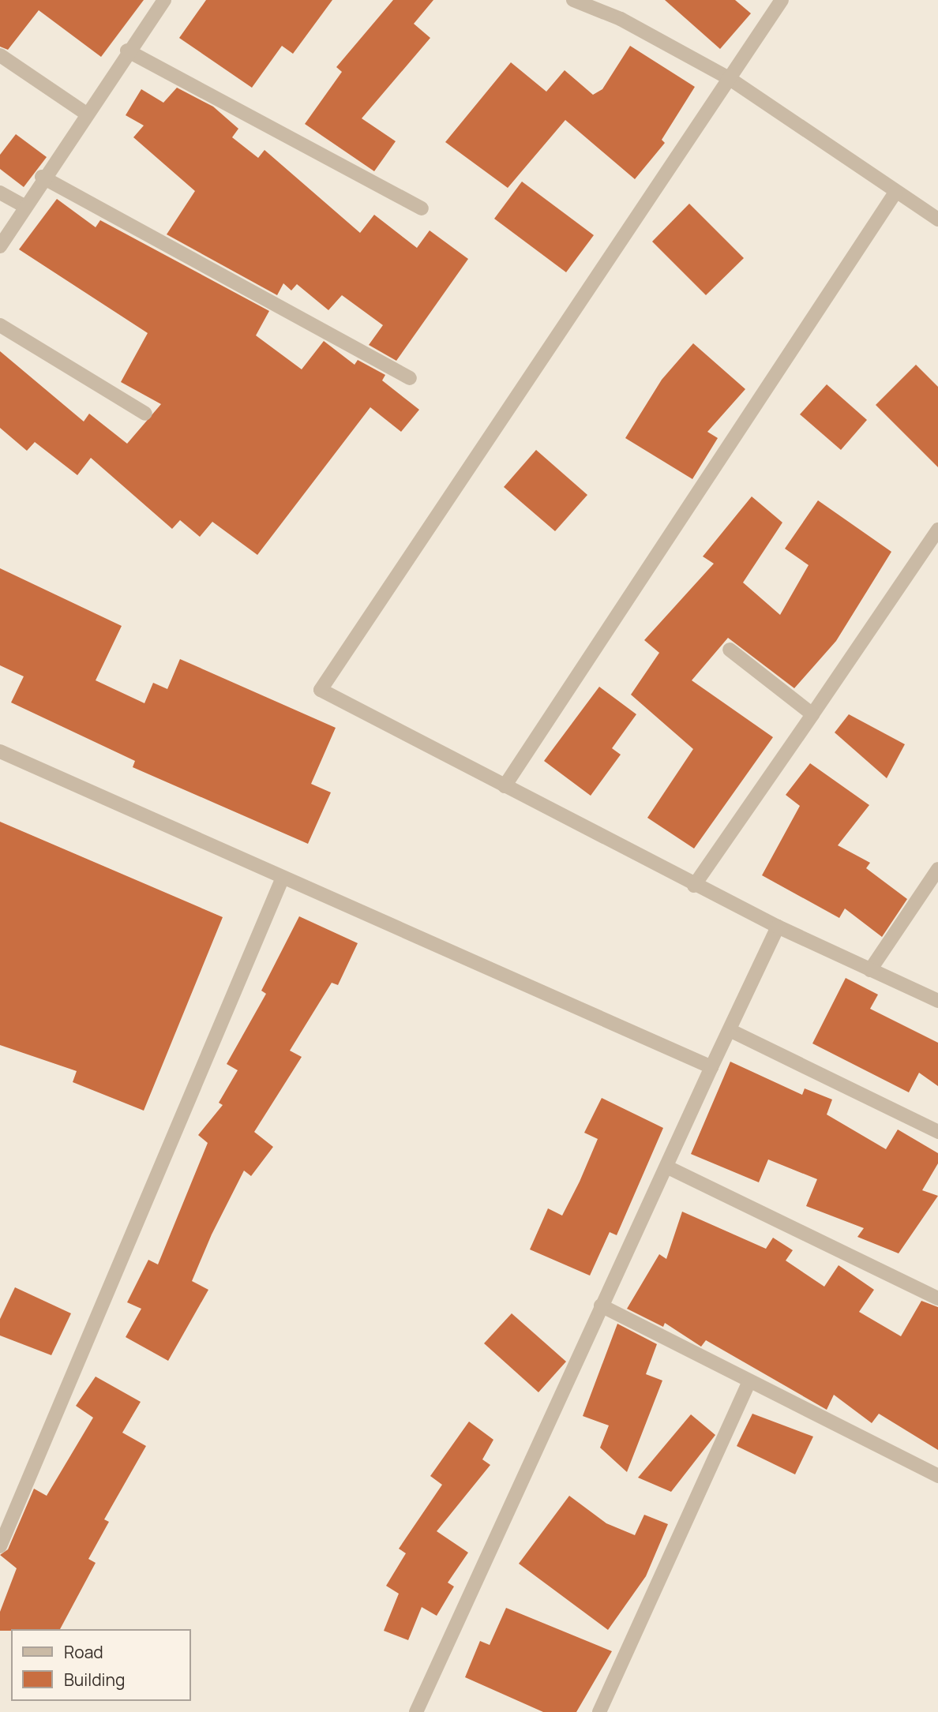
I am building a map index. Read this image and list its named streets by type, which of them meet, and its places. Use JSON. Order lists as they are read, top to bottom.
{
  "legend": ["Road", "Building"]
}
